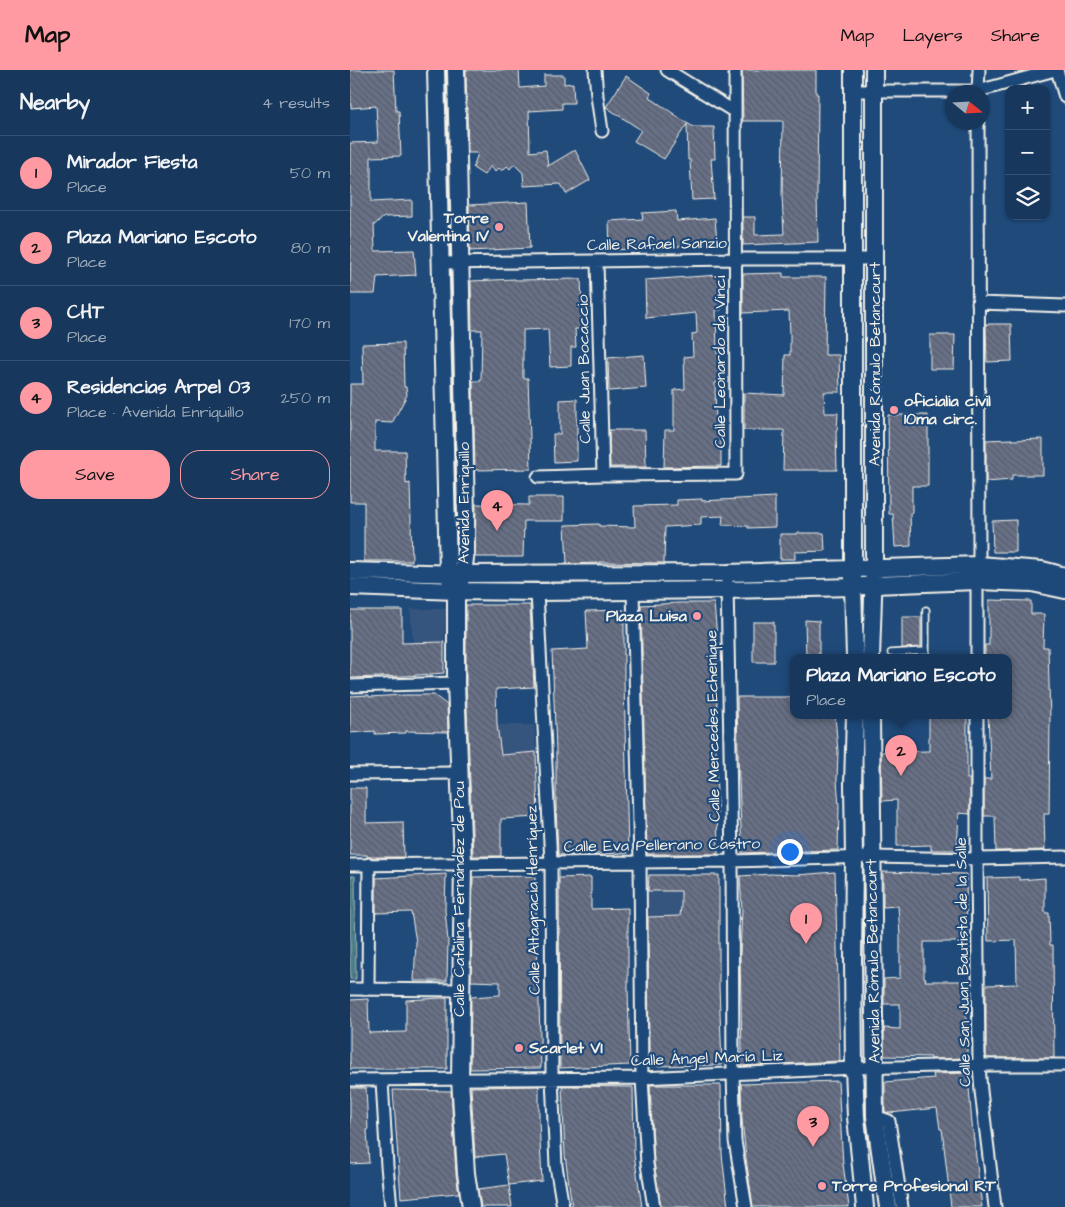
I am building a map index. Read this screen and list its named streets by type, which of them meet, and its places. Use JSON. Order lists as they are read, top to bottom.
{
  "streets": {
    "main road": ["Avenida Rómulo Betancourt", "Avenida Enriquillo", "Calle Catalina Fernández de Pou"],
    "street": [
      "Calle Rafael Sanzio",
      "Calle Leonardo da Vinci",
      "Calle Juan Bocaccio",
      "Calle Mercedes Echenique",
      "Calle Eva Pellerano Castro",
      "Calle Altagracia Henríquez",
      "Calle San Juan Bautista de la Salle",
      "Calle Ángel María Liz"
    ]
  },
  "crossings": [
    ["Calle Rafael Sanzio", "Calle Leonardo da Vinci"],
    ["Calle Rafael Sanzio", "Avenida Rómulo Betancourt"],
    ["Calle Rafael Sanzio", "Calle Juan Bocaccio"],
    ["Calle Rafael Sanzio", "Avenida Enriquillo"],
    ["Calle Leonardo da Vinci", "Calle Juan Bocaccio"],
    ["Avenida Rómulo Betancourt", "Calle Eva Pellerano Castro"],
    ["Avenida Rómulo Betancourt", "Calle Ángel María Liz"],
    ["Avenida Enriquillo", "Calle Catalina Fernández de Pou"],
    ["Calle Mercedes Echenique", "Calle Eva Pellerano Castro"],
    ["Calle Mercedes Echenique", "Calle Ángel María Liz"],
    ["Calle Eva Pellerano Castro", "Calle Catalina Fernández de Pou"],
    ["Calle Eva Pellerano Castro", "Calle Altagracia Henríquez"],
    ["Calle Eva Pellerano Castro", "Calle San Juan Bautista de la Salle"],
    ["Calle Catalina Fernández de Pou", "Calle Ángel María Liz"],
    ["Calle Altagracia Henríquez", "Calle Ángel María Liz"],
    ["Calle San Juan Bautista de la Salle", "Calle Ángel María Liz"]
  ],
  "places": [
    "Torre Valentina IV",
    "oficialia civil 10ma circ.",
    "Plaza Luisa",
    "Scarlet VI",
    "Torre Profesional RT"
  ],
  "north": "right",
  "page": {
    "header": "Map",
    "nav": ["Map", "Layers", "Share"],
    "heading": ["Nearby", "4 results"],
    "map_buttons": ["+", "−"],
    "list": [
      {
        "mark": "1",
        "name": "Mirador Fiesta",
        "note": "Place",
        "value": "50 m"
      },
      {
        "mark": "2",
        "name": "Plaza Mariano Escoto",
        "note": "Place",
        "value": "80 m"
      },
      {
        "mark": "3",
        "name": "CHT",
        "note": "Place",
        "value": "170 m"
      },
      {
        "mark": "4",
        "name": "Residencias Arpel 03",
        "note": "Place · Avenida Enriquillo",
        "value": "250 m"
      }
    ],
    "buttons": ["Save", "Share"],
    "pins": [
      "4",
      "2",
      "1",
      "3"
    ],
    "popup": ["Plaza Mariano Escoto", "Place"]
  }
}
